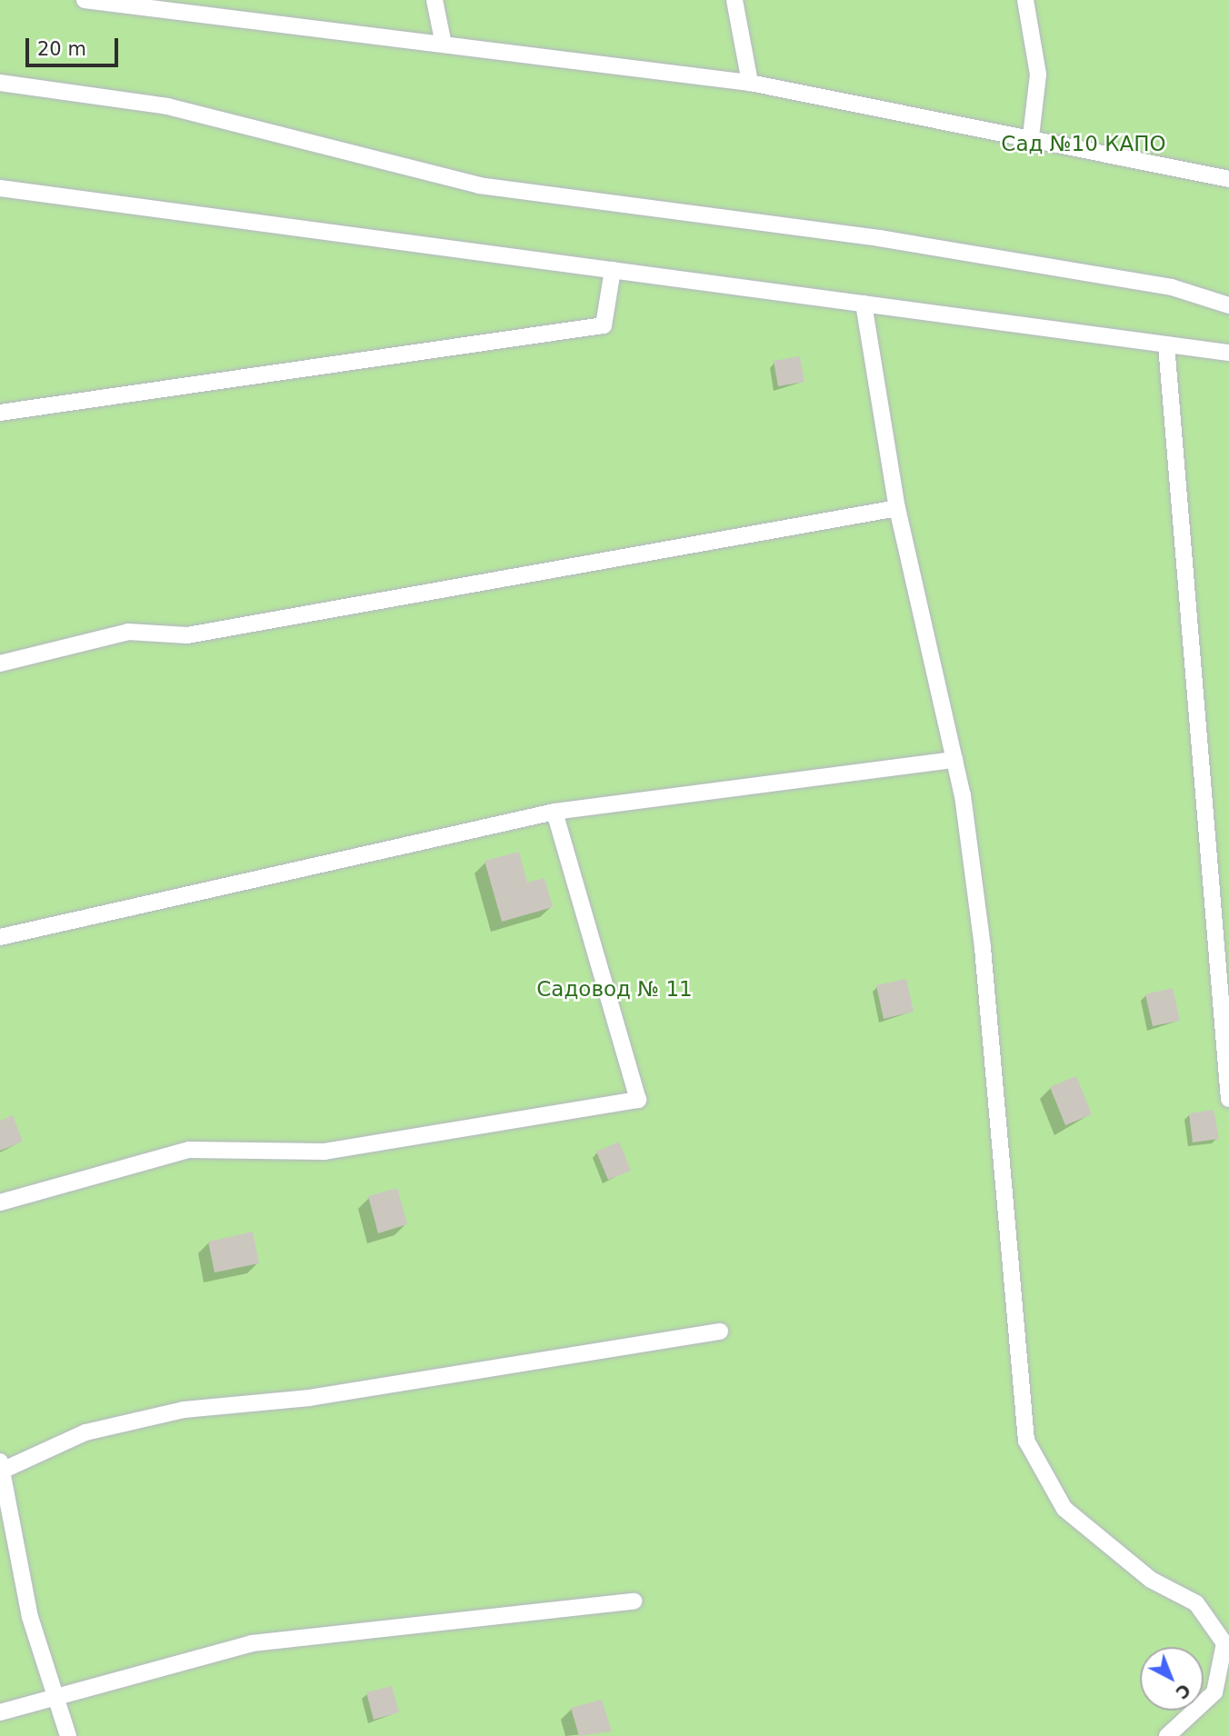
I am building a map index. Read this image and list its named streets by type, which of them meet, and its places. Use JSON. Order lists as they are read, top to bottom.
{
  "parks": ["Сад №10 КАПО", "Садовод № 11"],
  "scale_bar": "20 m",
  "north": "bottom right"
}
